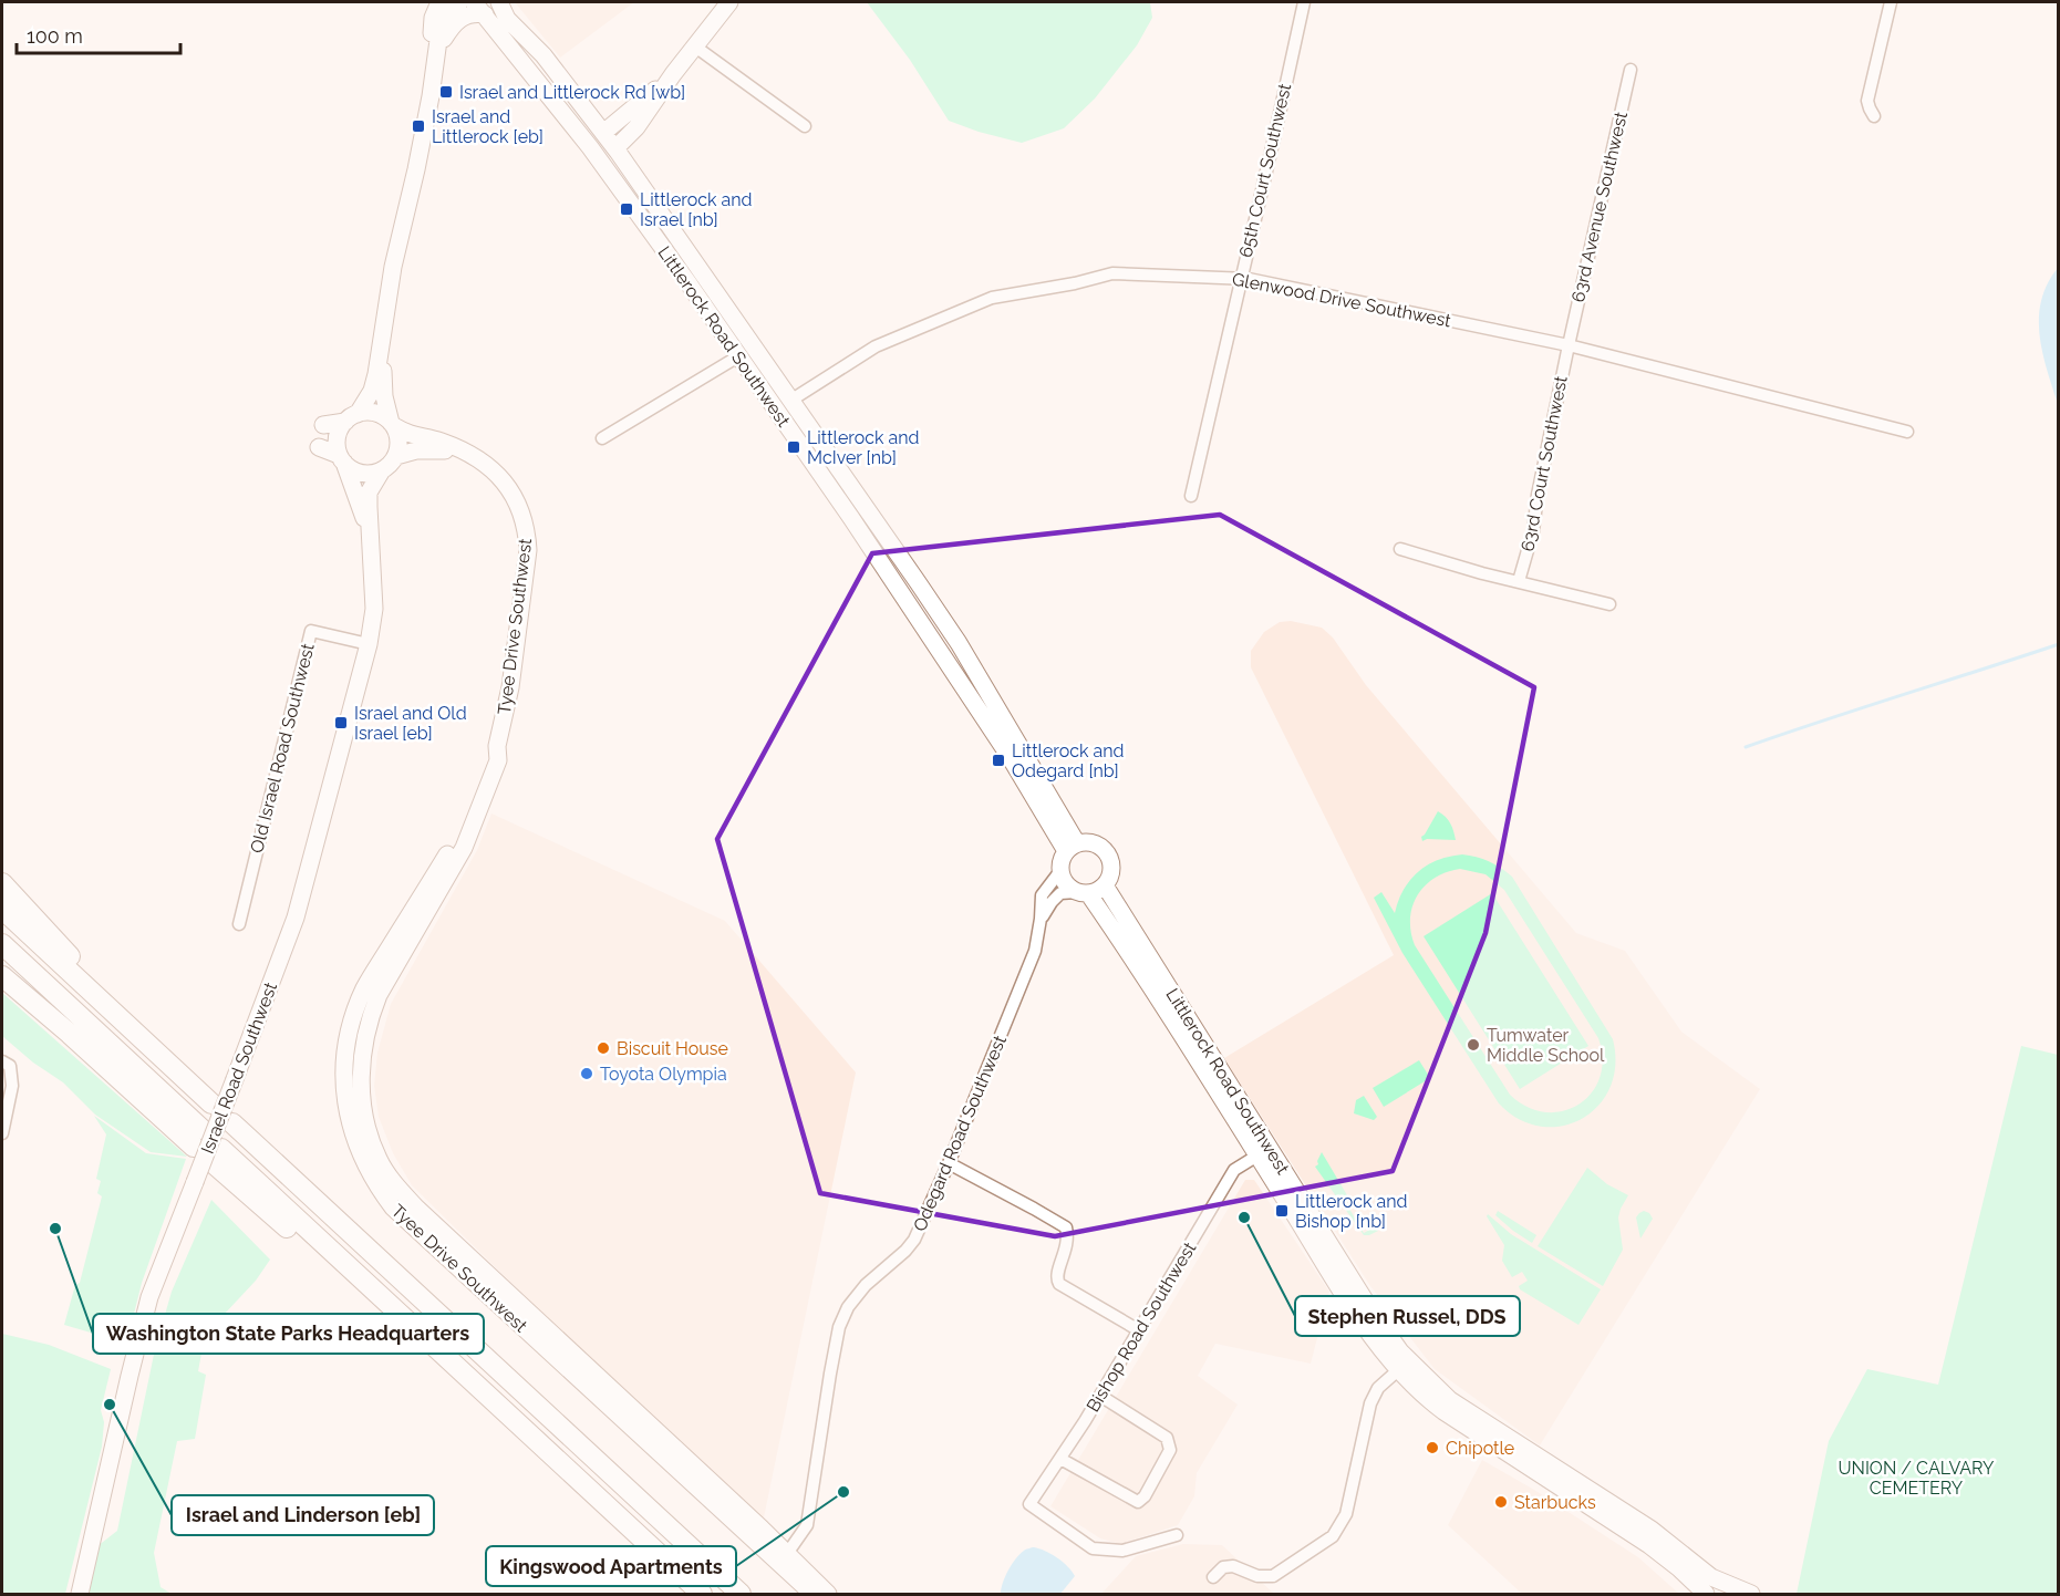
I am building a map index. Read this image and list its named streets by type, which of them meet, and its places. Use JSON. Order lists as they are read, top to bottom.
{
  "streets": {
    "main road": ["Littlerock Road Southwest", "Tyee Drive Southwest", "Israel Road Southwest"],
    "street": [
      "65th Court Southwest",
      "63rd Avenue Southwest",
      "Glenwood Drive Southwest",
      "63rd Court Southwest",
      "Old Israel Road Southwest",
      "Odegard Road Southwest",
      "Bishop Road Southwest"
    ]
  },
  "crossings": [
    ["65th Court Southwest", "Glenwood Drive Southwest"],
    ["63rd Avenue Southwest", "Glenwood Drive Southwest"],
    ["63rd Avenue Southwest", "63rd Court Southwest"],
    ["Glenwood Drive Southwest", "Littlerock Road Southwest"],
    ["Glenwood Drive Southwest", "63rd Court Southwest"],
    ["Littlerock Road Southwest", "Odegard Road Southwest"],
    ["Littlerock Road Southwest", "Bishop Road Southwest"],
    ["Tyee Drive Southwest", "Israel Road Southwest"],
    ["Tyee Drive Southwest", "Odegard Road Southwest"],
    ["Old Israel Road Southwest", "Israel Road Southwest"]
  ],
  "parks": ["UNION / CALVARY CEMETERY"],
  "places": {
    "transit": [
      "Israel and Littlerock Rd [wb]",
      "Israel and Littlerock [eb]",
      "Littlerock and Israel [nb]",
      "Littlerock and McIver [nb]",
      "Israel and Old Israel [eb]",
      "Littlerock and Odegard [nb]",
      "Littlerock and Bishop [nb]"
    ],
    "other": [
      "Tumwater Middle School",
      "Biscuit House",
      "Toyota Olympia",
      "Stephen Russel, DDS",
      "Washington State Parks Headquarters",
      "Israel and Linderson [eb]",
      "Chipotle",
      "Kingswood Apartments",
      "Starbucks"
    ]
  },
  "scale_bar": "100 m"
}
